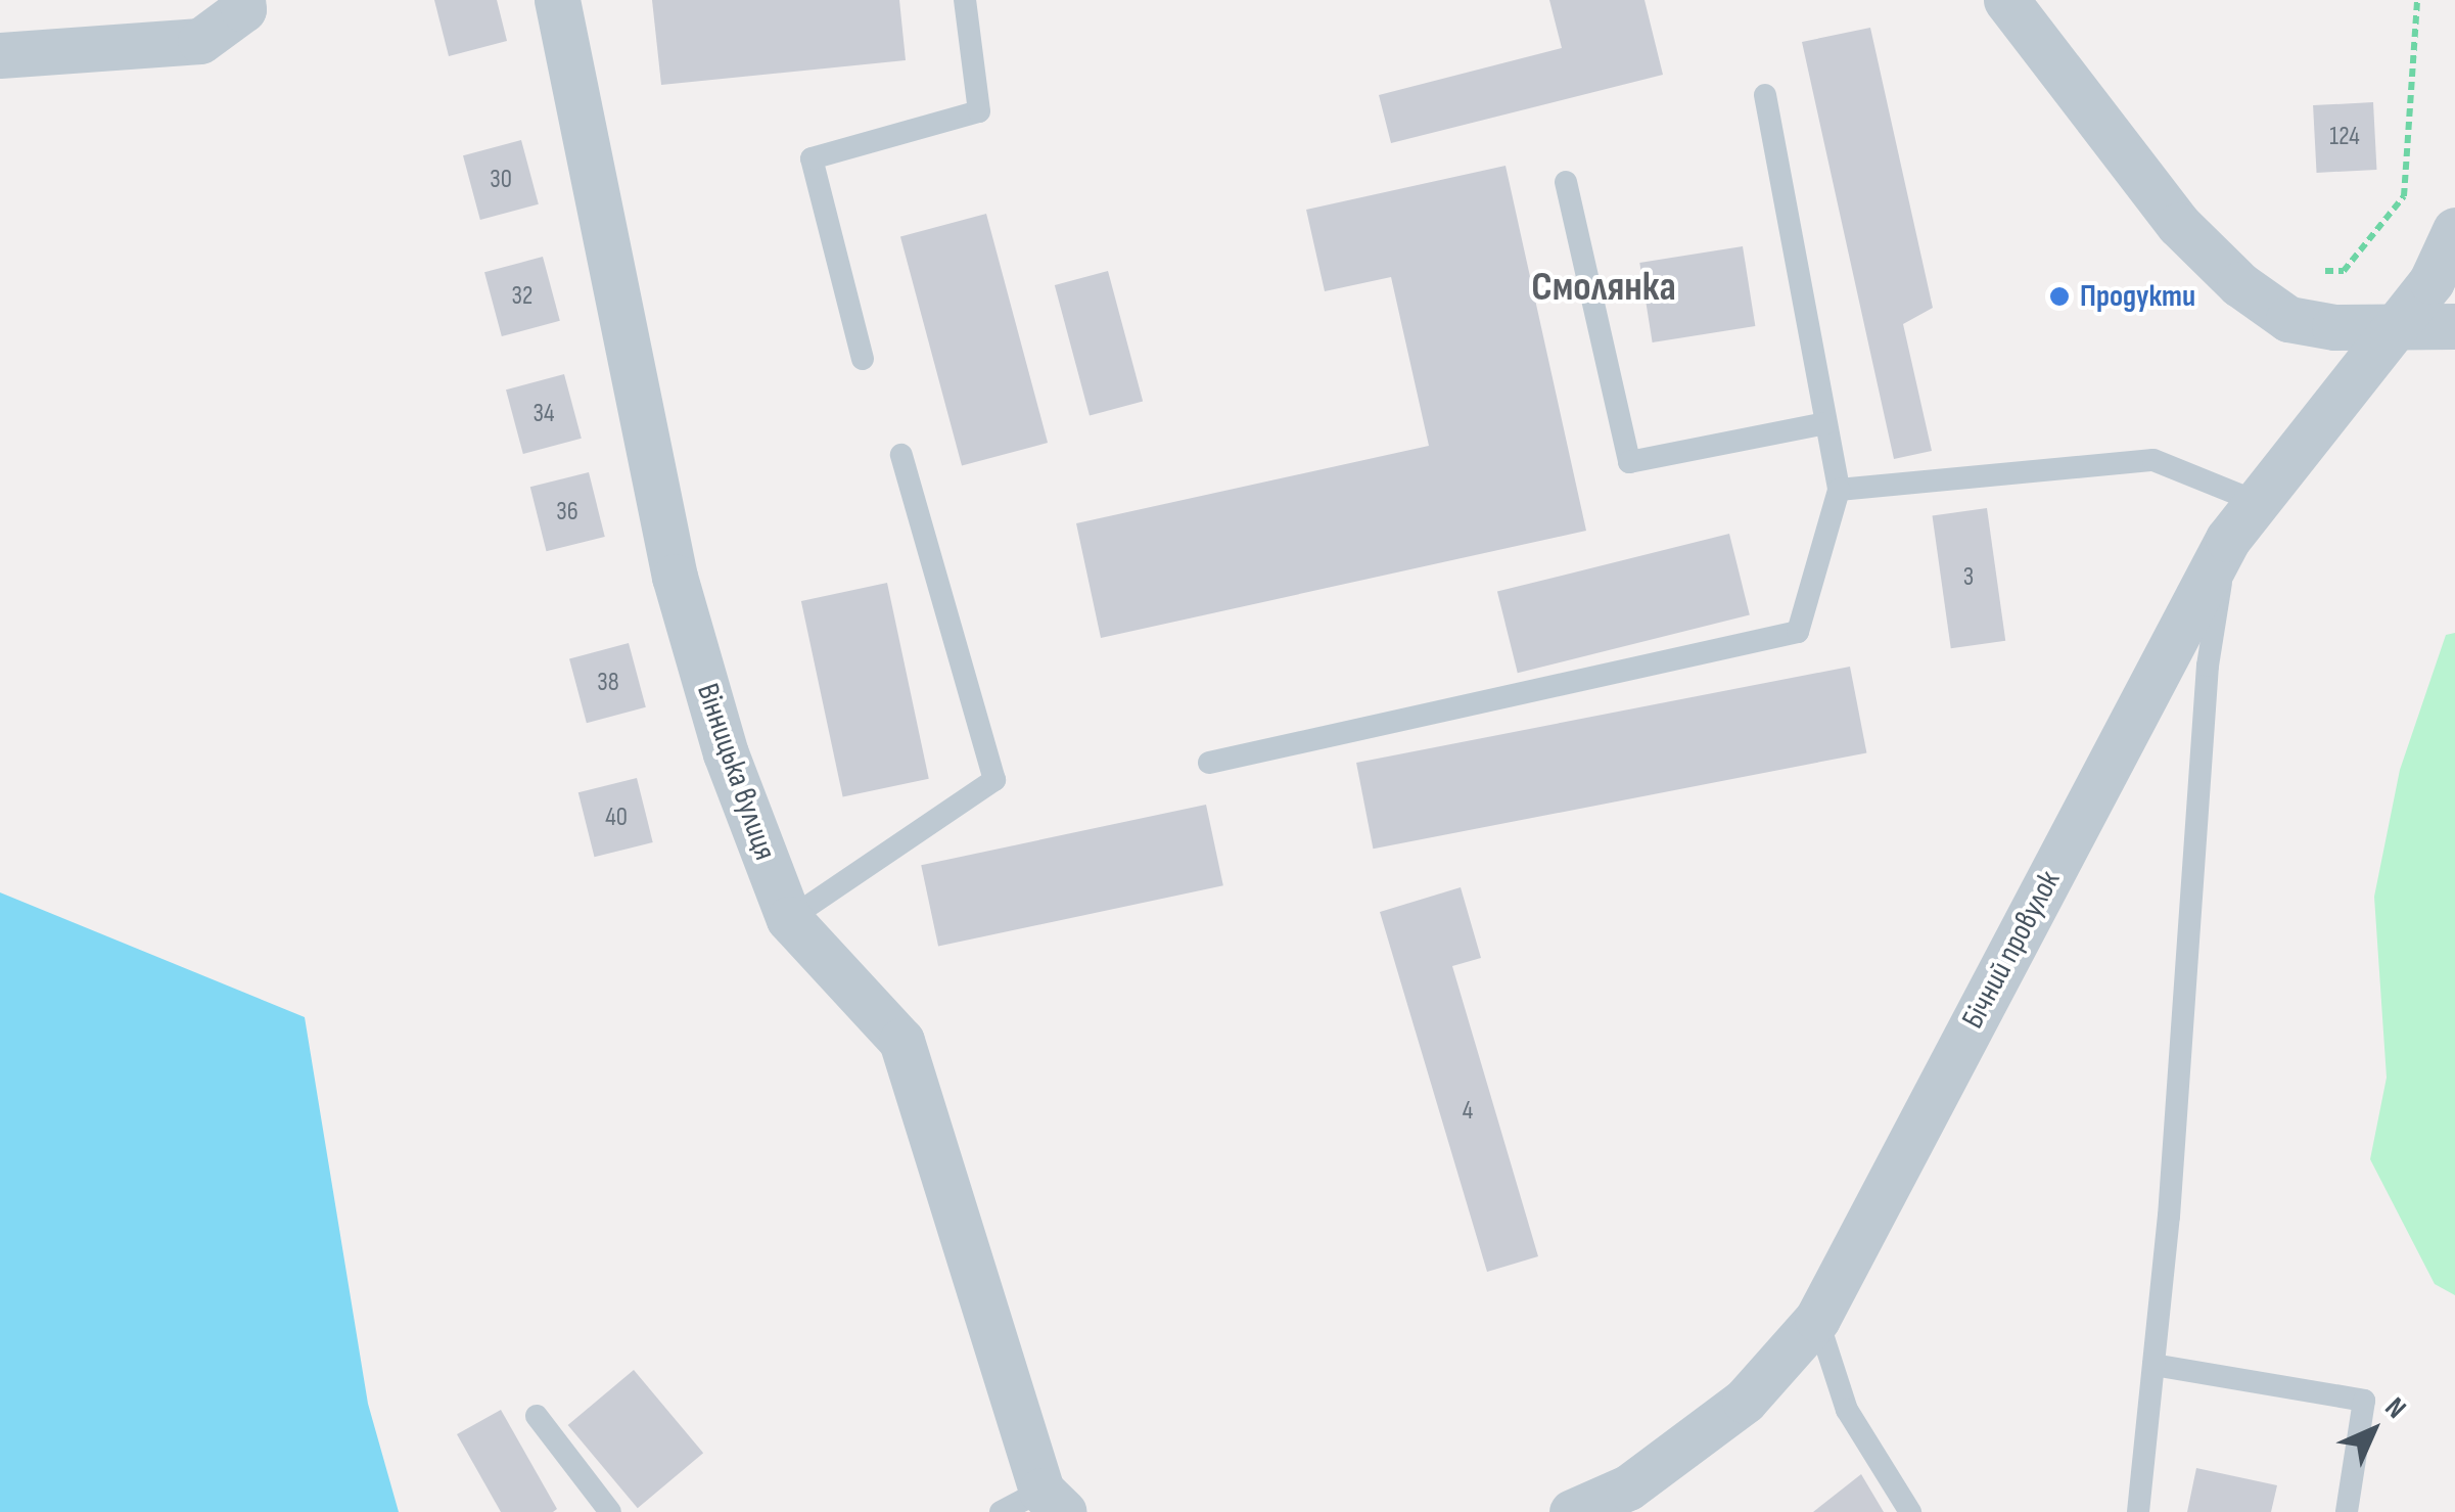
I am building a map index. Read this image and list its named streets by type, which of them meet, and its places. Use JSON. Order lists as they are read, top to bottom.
{
  "streets": {
    "street": ["Вінницька вулиця", "Бічний провулок"]
  },
  "districts": ["Смолянка"],
  "places": ["Продукти"],
  "house_numbers": [
    "124",
    "30",
    "32",
    "34",
    "36",
    "3",
    "38",
    "40",
    "4"
  ],
  "north": "top right"
}
